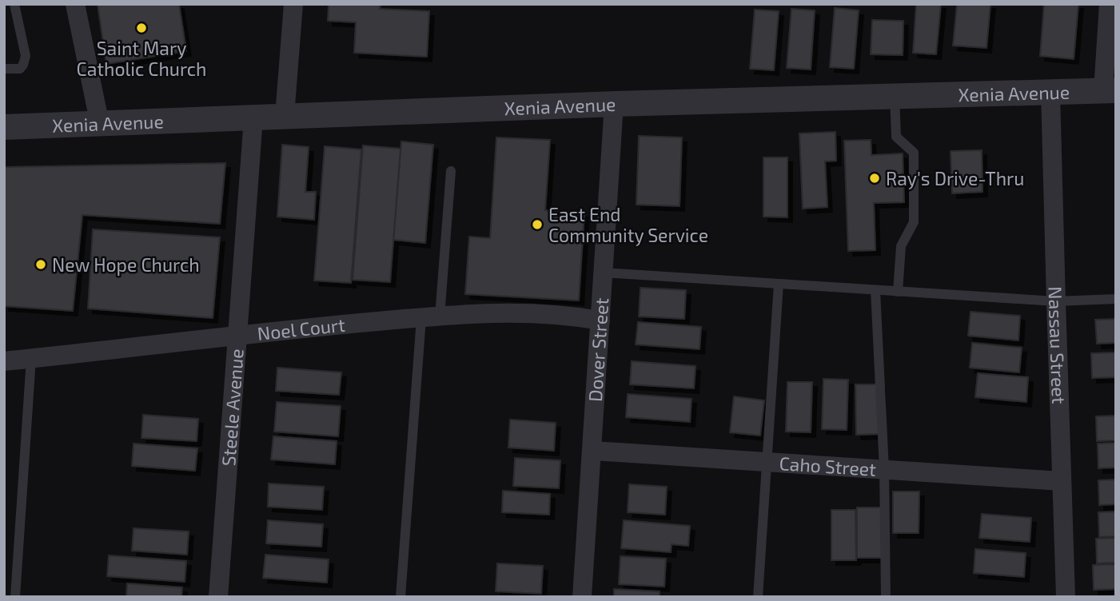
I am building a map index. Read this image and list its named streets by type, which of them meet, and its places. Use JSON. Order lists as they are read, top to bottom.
{
  "streets": {
    "street": [
      "Xenia Avenue",
      "Noel Court",
      "Nassau Street",
      "Dover Street",
      "Steele Avenue",
      "Caho Street"
    ]
  },
  "crossings": [
    ["Xenia Avenue", "Nassau Street"],
    ["Xenia Avenue", "Dover Street"],
    ["Xenia Avenue", "Steele Avenue"],
    ["Noel Court", "Dover Street"],
    ["Noel Court", "Steele Avenue"],
    ["Nassau Street", "Caho Street"],
    ["Dover Street", "Caho Street"]
  ],
  "places": [
    "Saint Mary Catholic Church",
    "Ray's Drive-Thru",
    "East End Community Service",
    "New Hope Church"
  ]
}
